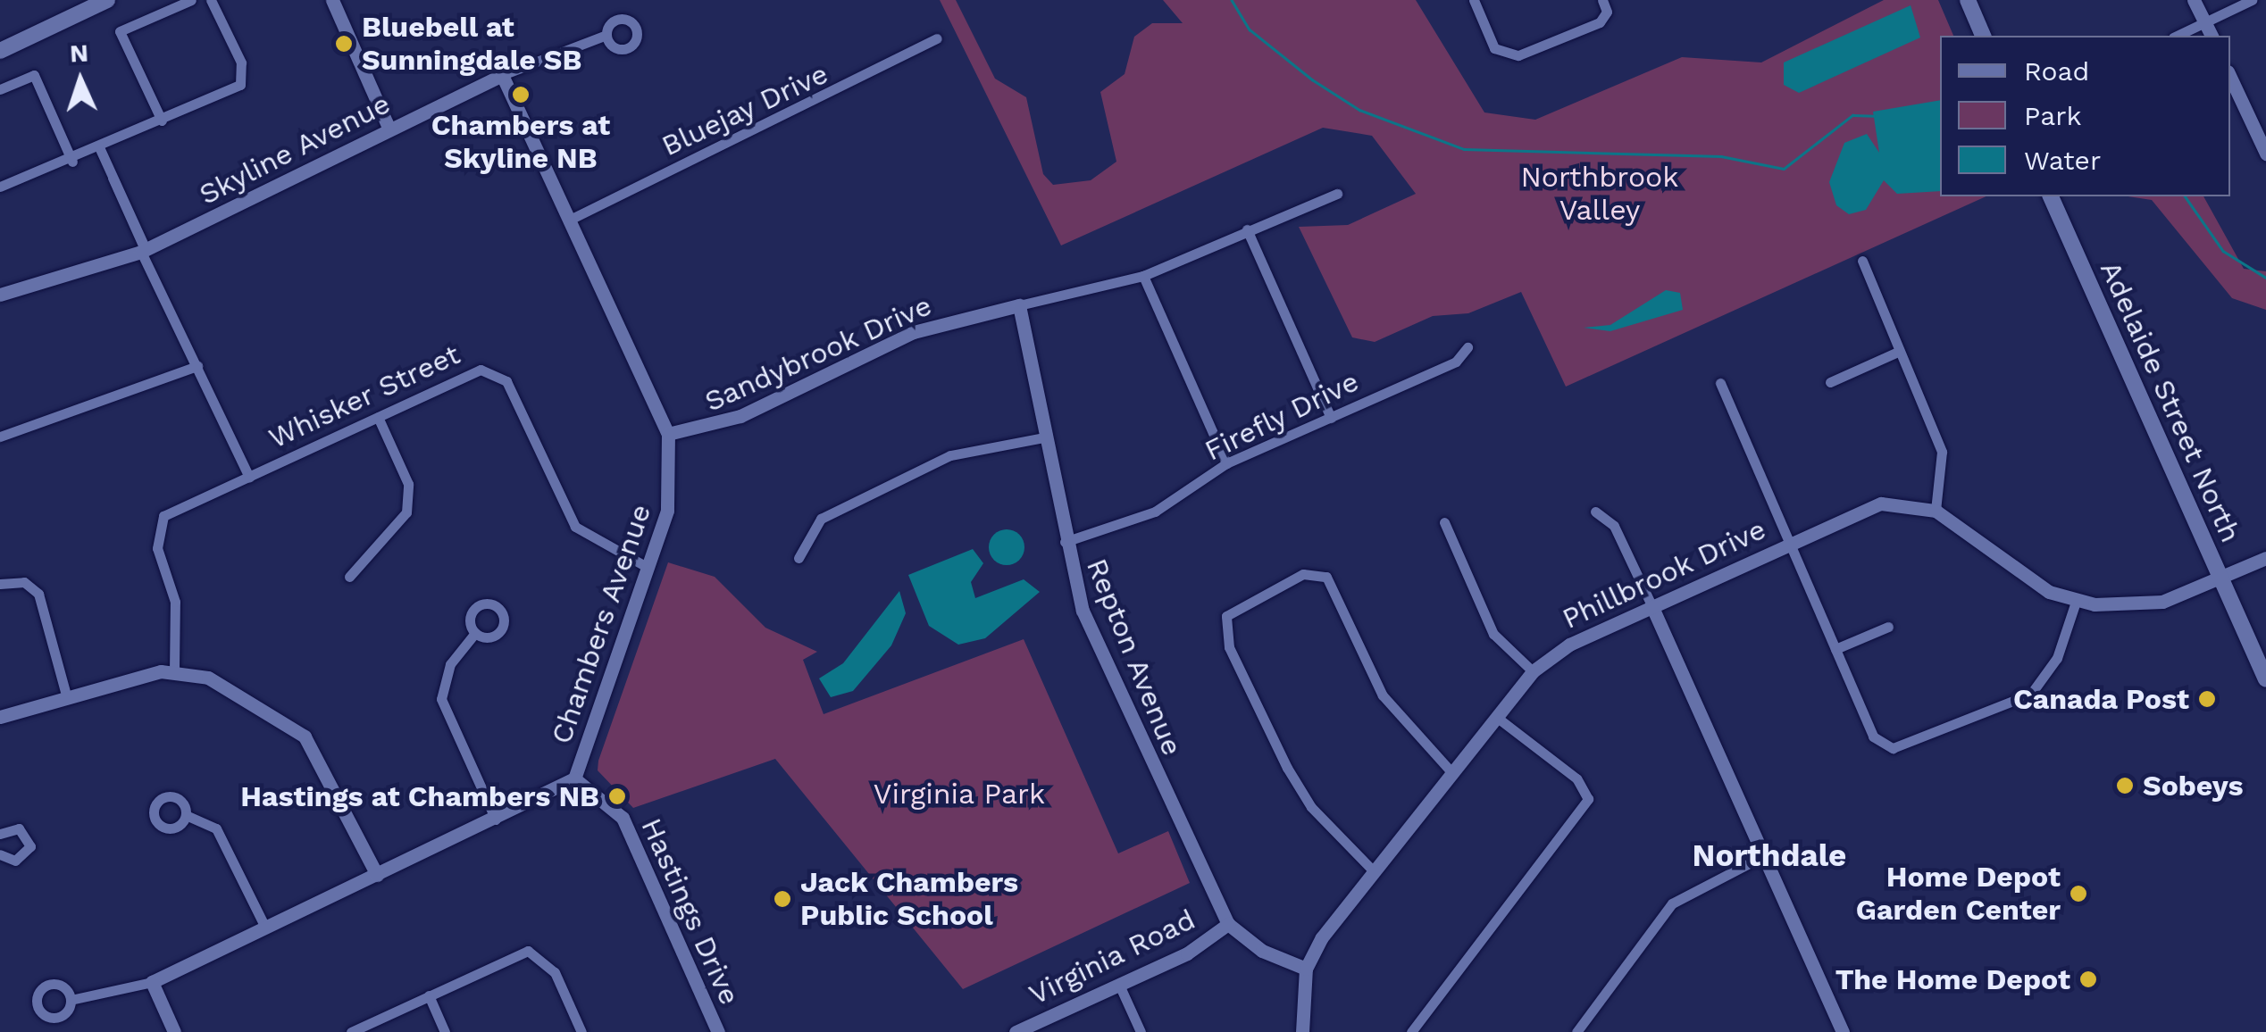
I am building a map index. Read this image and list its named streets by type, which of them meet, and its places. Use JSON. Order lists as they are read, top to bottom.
{
  "streets": {
    "main road": ["Adelaide Street North"],
    "street": [
      "Bluejay Drive",
      "Skyline Avenue",
      "Sandybrook Drive",
      "Whisker Street",
      "Firefly Drive",
      "Phillbrook Drive",
      "Chambers Avenue",
      "Repton Avenue",
      "Hastings Drive",
      "Virginia Road"
    ]
  },
  "crossings": [
    ["Bluejay Drive", "Chambers Avenue"],
    ["Skyline Avenue", "Chambers Avenue"],
    ["Sandybrook Drive", "Chambers Avenue"],
    ["Sandybrook Drive", "Repton Avenue"],
    ["Whisker Street", "Chambers Avenue"],
    ["Adelaide Street North", "Phillbrook Drive"],
    ["Firefly Drive", "Repton Avenue"],
    ["Phillbrook Drive", "Repton Avenue"],
    ["Chambers Avenue", "Hastings Drive"],
    ["Repton Avenue", "Virginia Road"]
  ],
  "districts": ["Northdale"],
  "parks": ["Northbrook Valley", "Virginia Park"],
  "places": [
    "Bluebell at Sunningdale SB",
    "Chambers at Skyline NB",
    "Canada Post",
    "Sobeys",
    "Hastings at Chambers NB",
    "Home Depot Garden Center",
    "Jack Chambers Public School",
    "The Home Depot"
  ],
  "legend": ["Road", "Park", "Water"],
  "north": "top"
}
